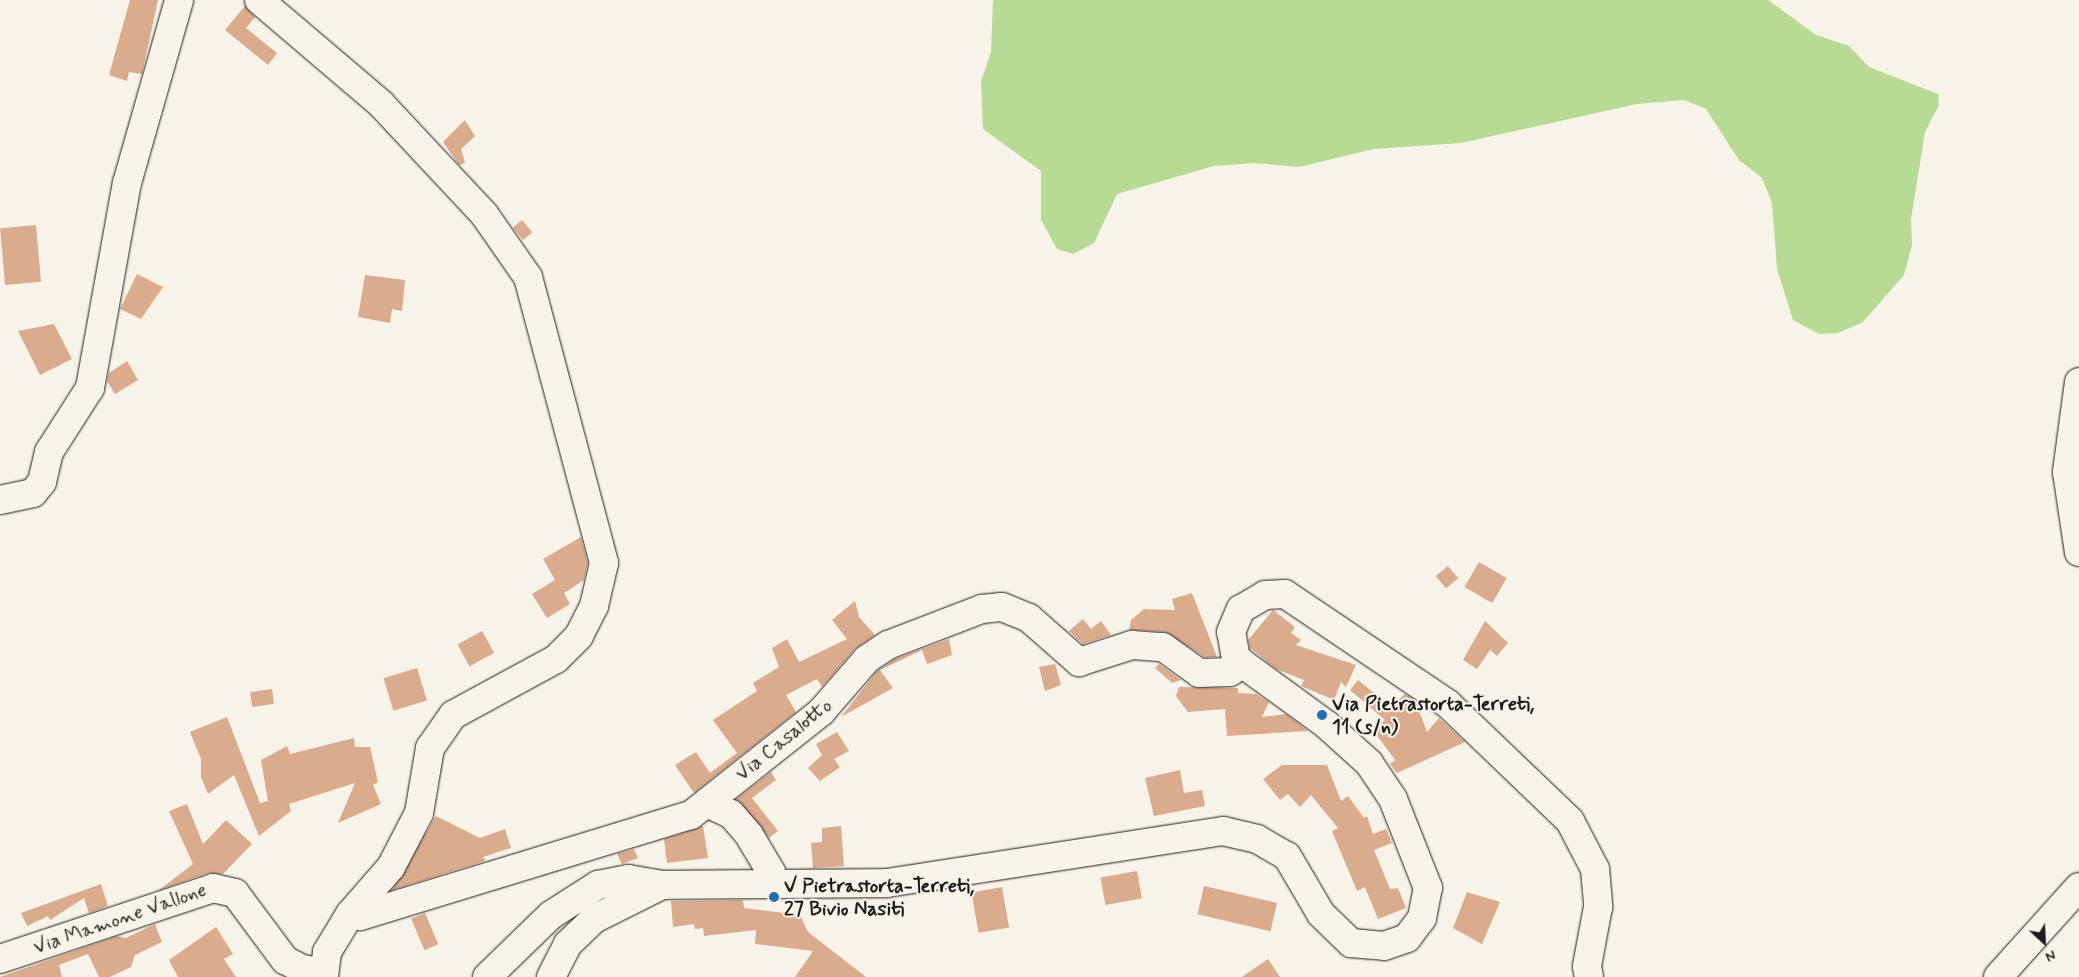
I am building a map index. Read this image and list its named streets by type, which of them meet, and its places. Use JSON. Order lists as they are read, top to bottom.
{
  "streets": {
    "street": ["Via Casalotto", "Via Mamone Vallone"]
  },
  "places": ["Via Pietrastorta-Terreti, 11 (s/n)", "V Pietrastorta-Terreti, 27 Bivio Nasiti"],
  "north": "bottom right"
}
